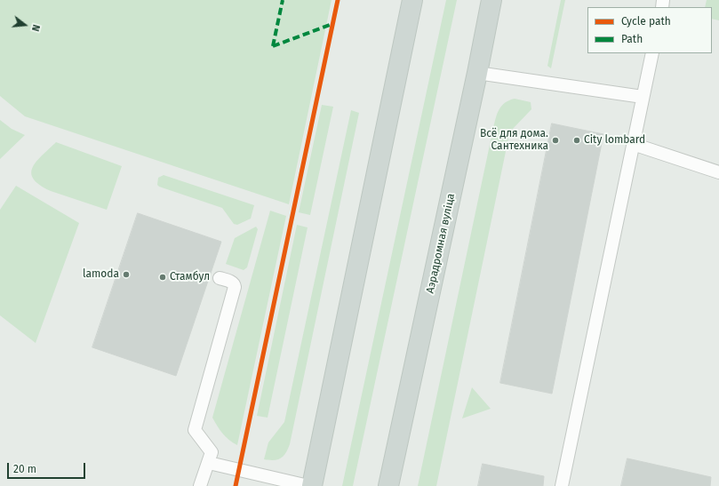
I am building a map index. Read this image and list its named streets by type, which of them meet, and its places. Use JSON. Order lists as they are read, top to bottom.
{
  "streets": {
    "main road": ["Аэрадромная вуліца"]
  },
  "places": [
    "Всё для дома. Сантехника",
    "City lombard",
    "lamoda",
    "Стамбул"
  ],
  "legend": ["Cycle path", "Path"],
  "scale_bar": "20 m",
  "north": "right"
}
